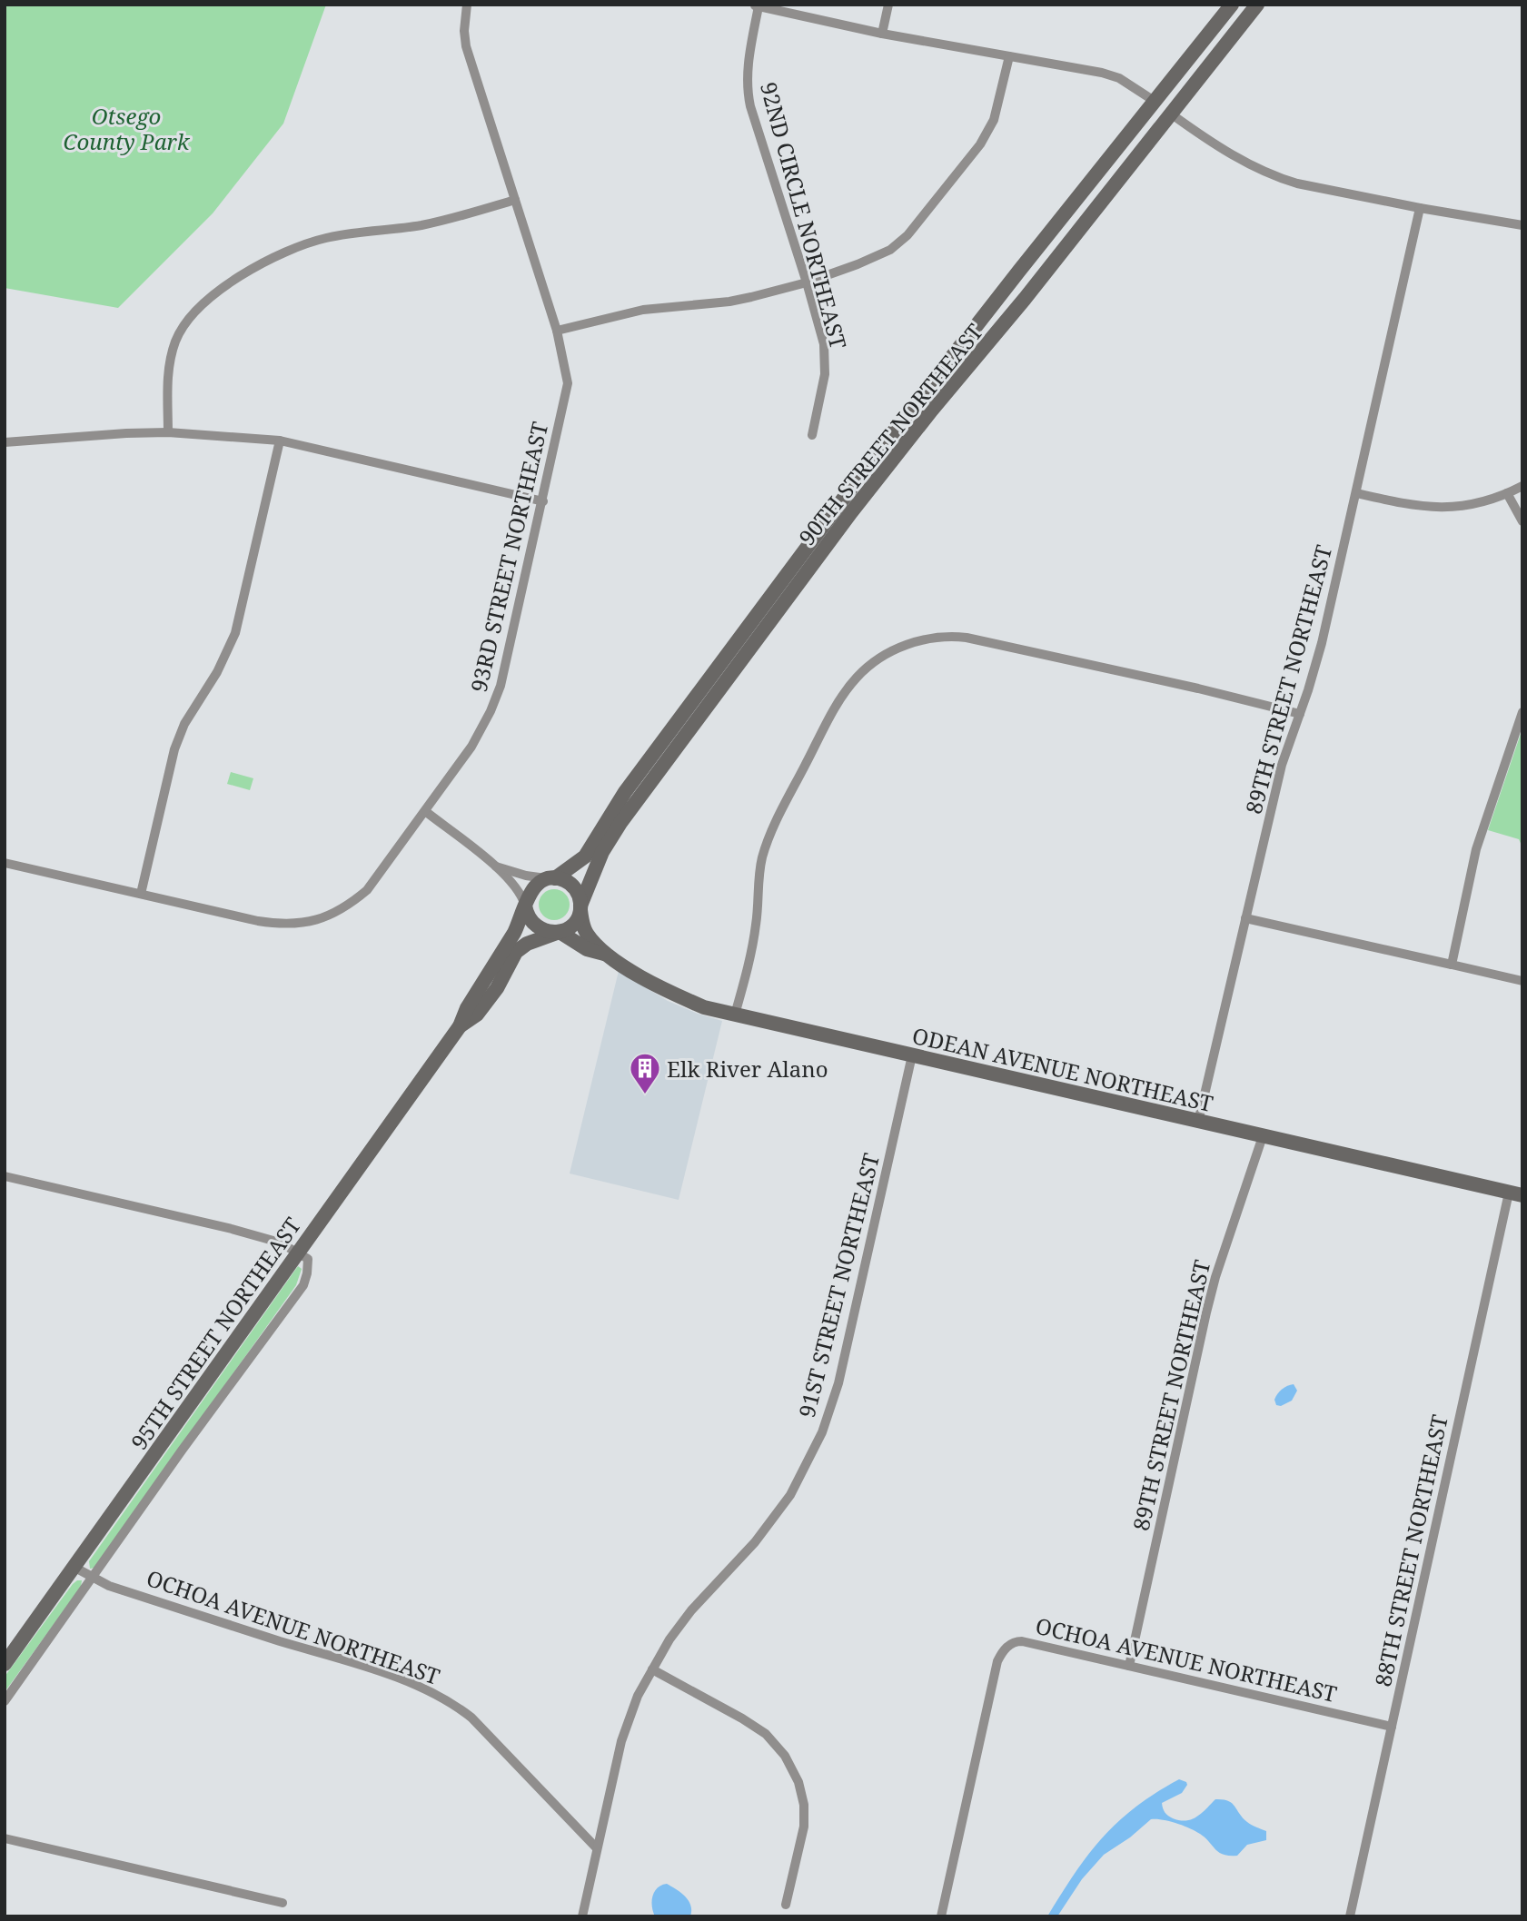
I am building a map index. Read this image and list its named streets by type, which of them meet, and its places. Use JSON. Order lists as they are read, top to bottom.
{
  "streets": {
    "main road": ["90TH STREET NORTHEAST", "ODEAN AVENUE NORTHEAST", "95TH STREET NORTHEAST"],
    "street": [
      "92ND CIRCLE NORTHEAST",
      "93RD STREET NORTHEAST",
      "89TH STREET NORTHEAST",
      "91ST STREET NORTHEAST",
      "88TH STREET NORTHEAST",
      "OCHOA AVENUE NORTHEAST"
    ]
  },
  "crossings": [
    ["90TH STREET NORTHEAST", "ODEAN AVENUE NORTHEAST"],
    ["89TH STREET NORTHEAST", "ODEAN AVENUE NORTHEAST"],
    ["89TH STREET NORTHEAST", "OCHOA AVENUE NORTHEAST"],
    ["ODEAN AVENUE NORTHEAST", "91ST STREET NORTHEAST"],
    ["ODEAN AVENUE NORTHEAST", "88TH STREET NORTHEAST"],
    ["91ST STREET NORTHEAST", "OCHOA AVENUE NORTHEAST"],
    ["95TH STREET NORTHEAST", "OCHOA AVENUE NORTHEAST"],
    ["88TH STREET NORTHEAST", "OCHOA AVENUE NORTHEAST"]
  ],
  "parks": ["Otsego County Park"],
  "places": {
    "building": ["Elk River Alano"]
  }
}
